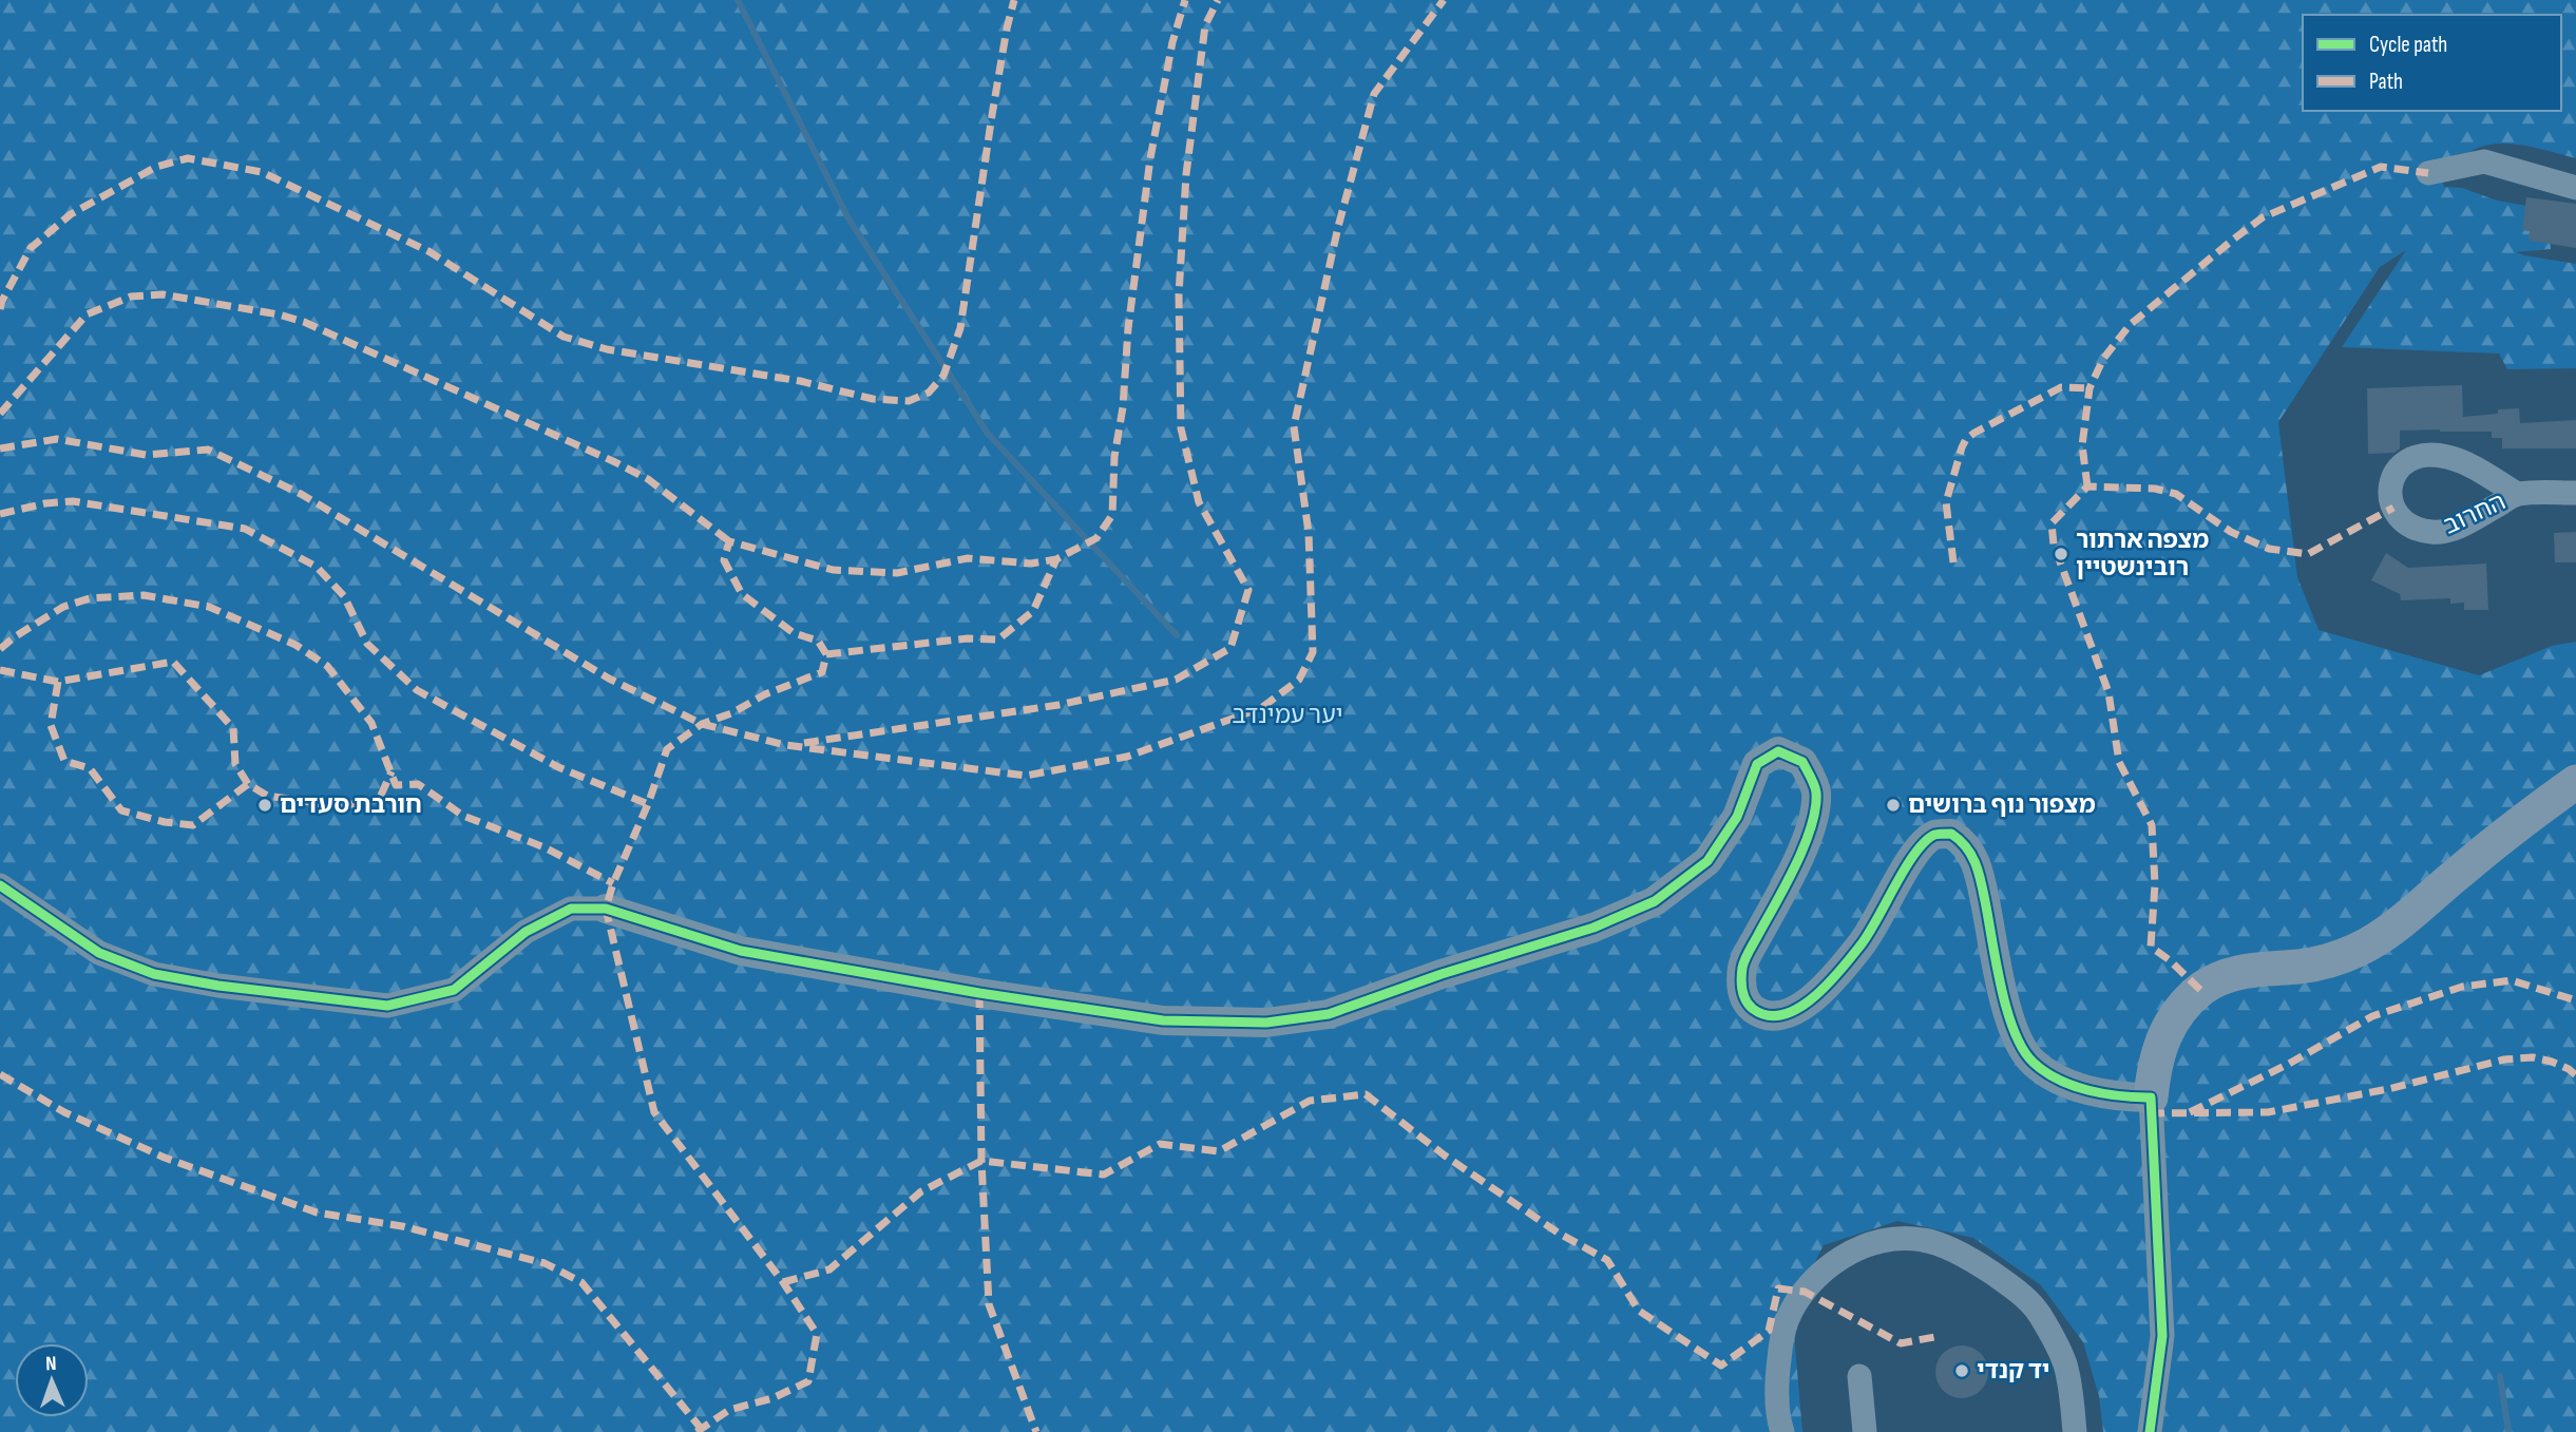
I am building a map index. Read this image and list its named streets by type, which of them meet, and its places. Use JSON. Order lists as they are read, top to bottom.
{
  "streets": {
    "street": ["החרוב"]
  },
  "parks": ["יער עמינדב"],
  "places": [
    "מצפה ארתור רובינשטיין",
    "חורבת סעדים",
    "מצפור נוף ברושים",
    "יד קנדי"
  ],
  "legend": ["Cycle path", "Path"],
  "north": "top"
}
